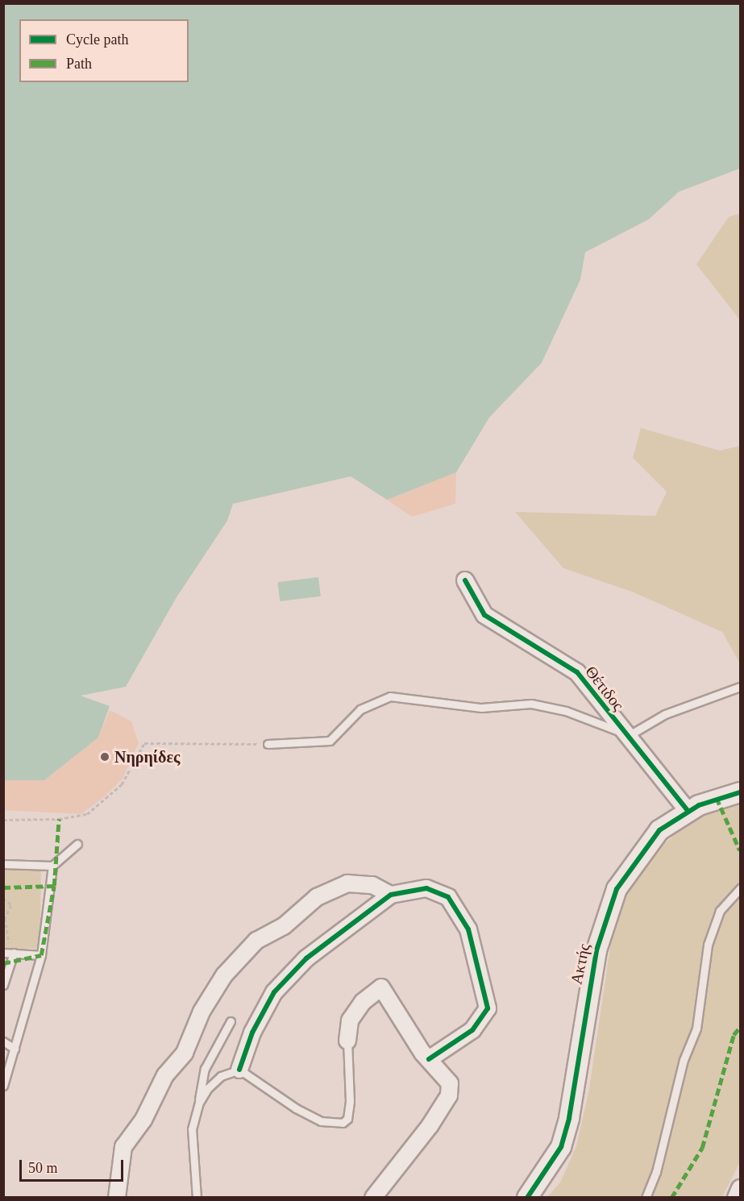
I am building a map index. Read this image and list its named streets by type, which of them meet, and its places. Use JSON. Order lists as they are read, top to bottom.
{
  "streets": {
    "street": ["Θέτιδος", "Ακτής"]
  },
  "crossings": [
    ["Θέτιδος", "Ακτής"]
  ],
  "places": ["Νηρηίδες"],
  "legend": ["Cycle path", "Path"],
  "scale_bar": "50 m"
}
